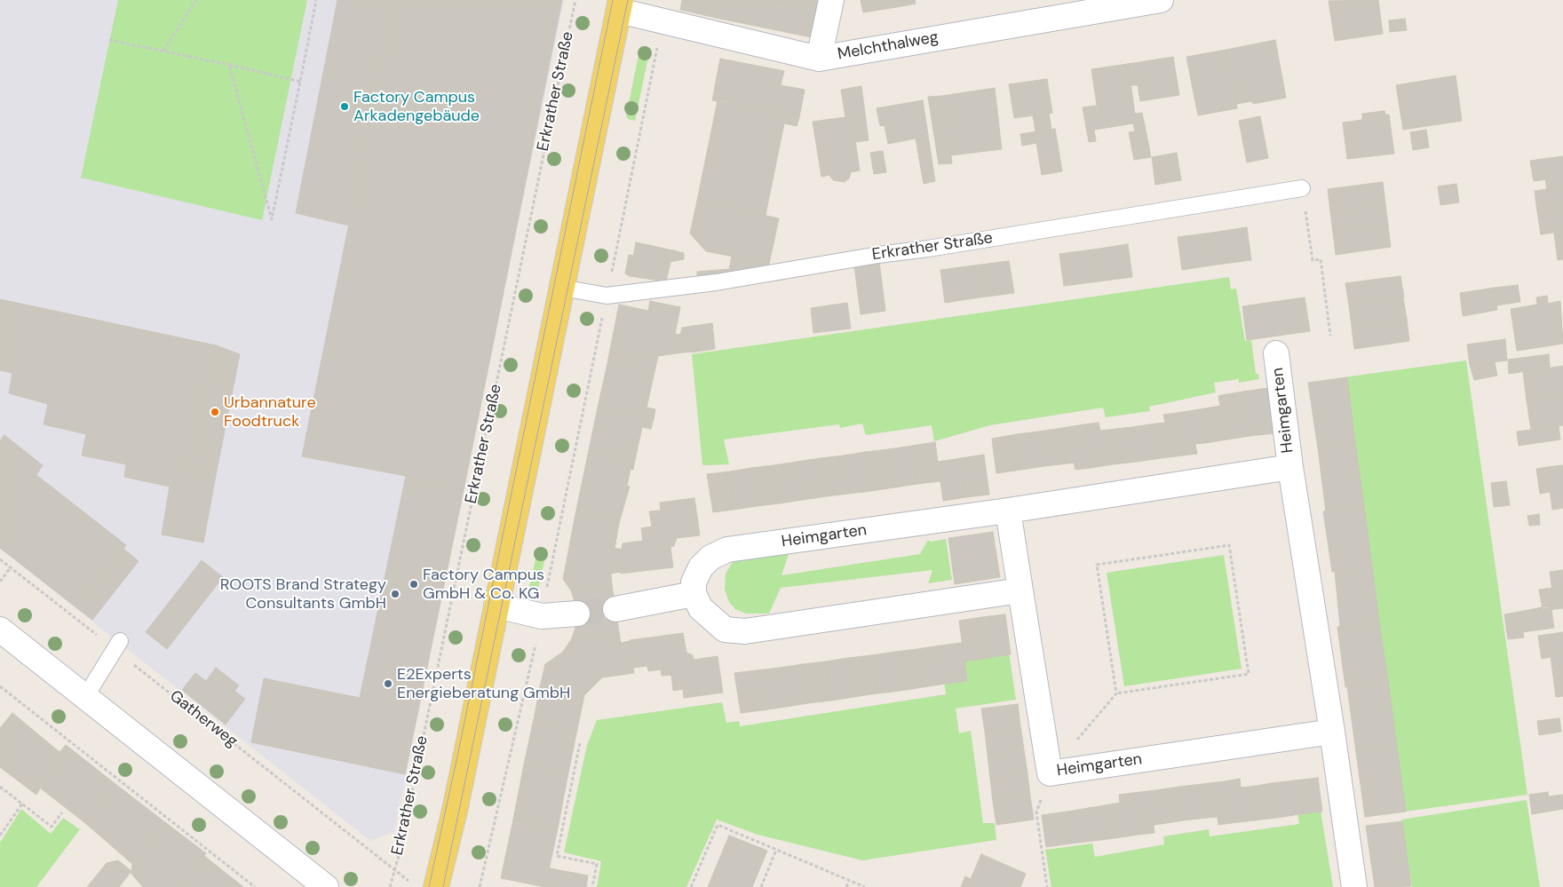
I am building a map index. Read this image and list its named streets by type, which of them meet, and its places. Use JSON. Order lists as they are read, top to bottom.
{
  "streets": {
    "street": ["Melchthalweg", "Heimgarten"],
    "lane": ["Erkrather Straße"],
    "path": ["Gatherweg"]
  },
  "crossings": [
    ["Erkrather Straße", "Gatherweg"]
  ],
  "places": [
    "Factory Campus Arkadengebäude",
    "Urbannature Foodtruck",
    "Factory Campus GmbH & Co. KG",
    "ROOTS Brand Strategy Consultants GmbH",
    "E2Experts Energieberatung GmbH"
  ]
}
